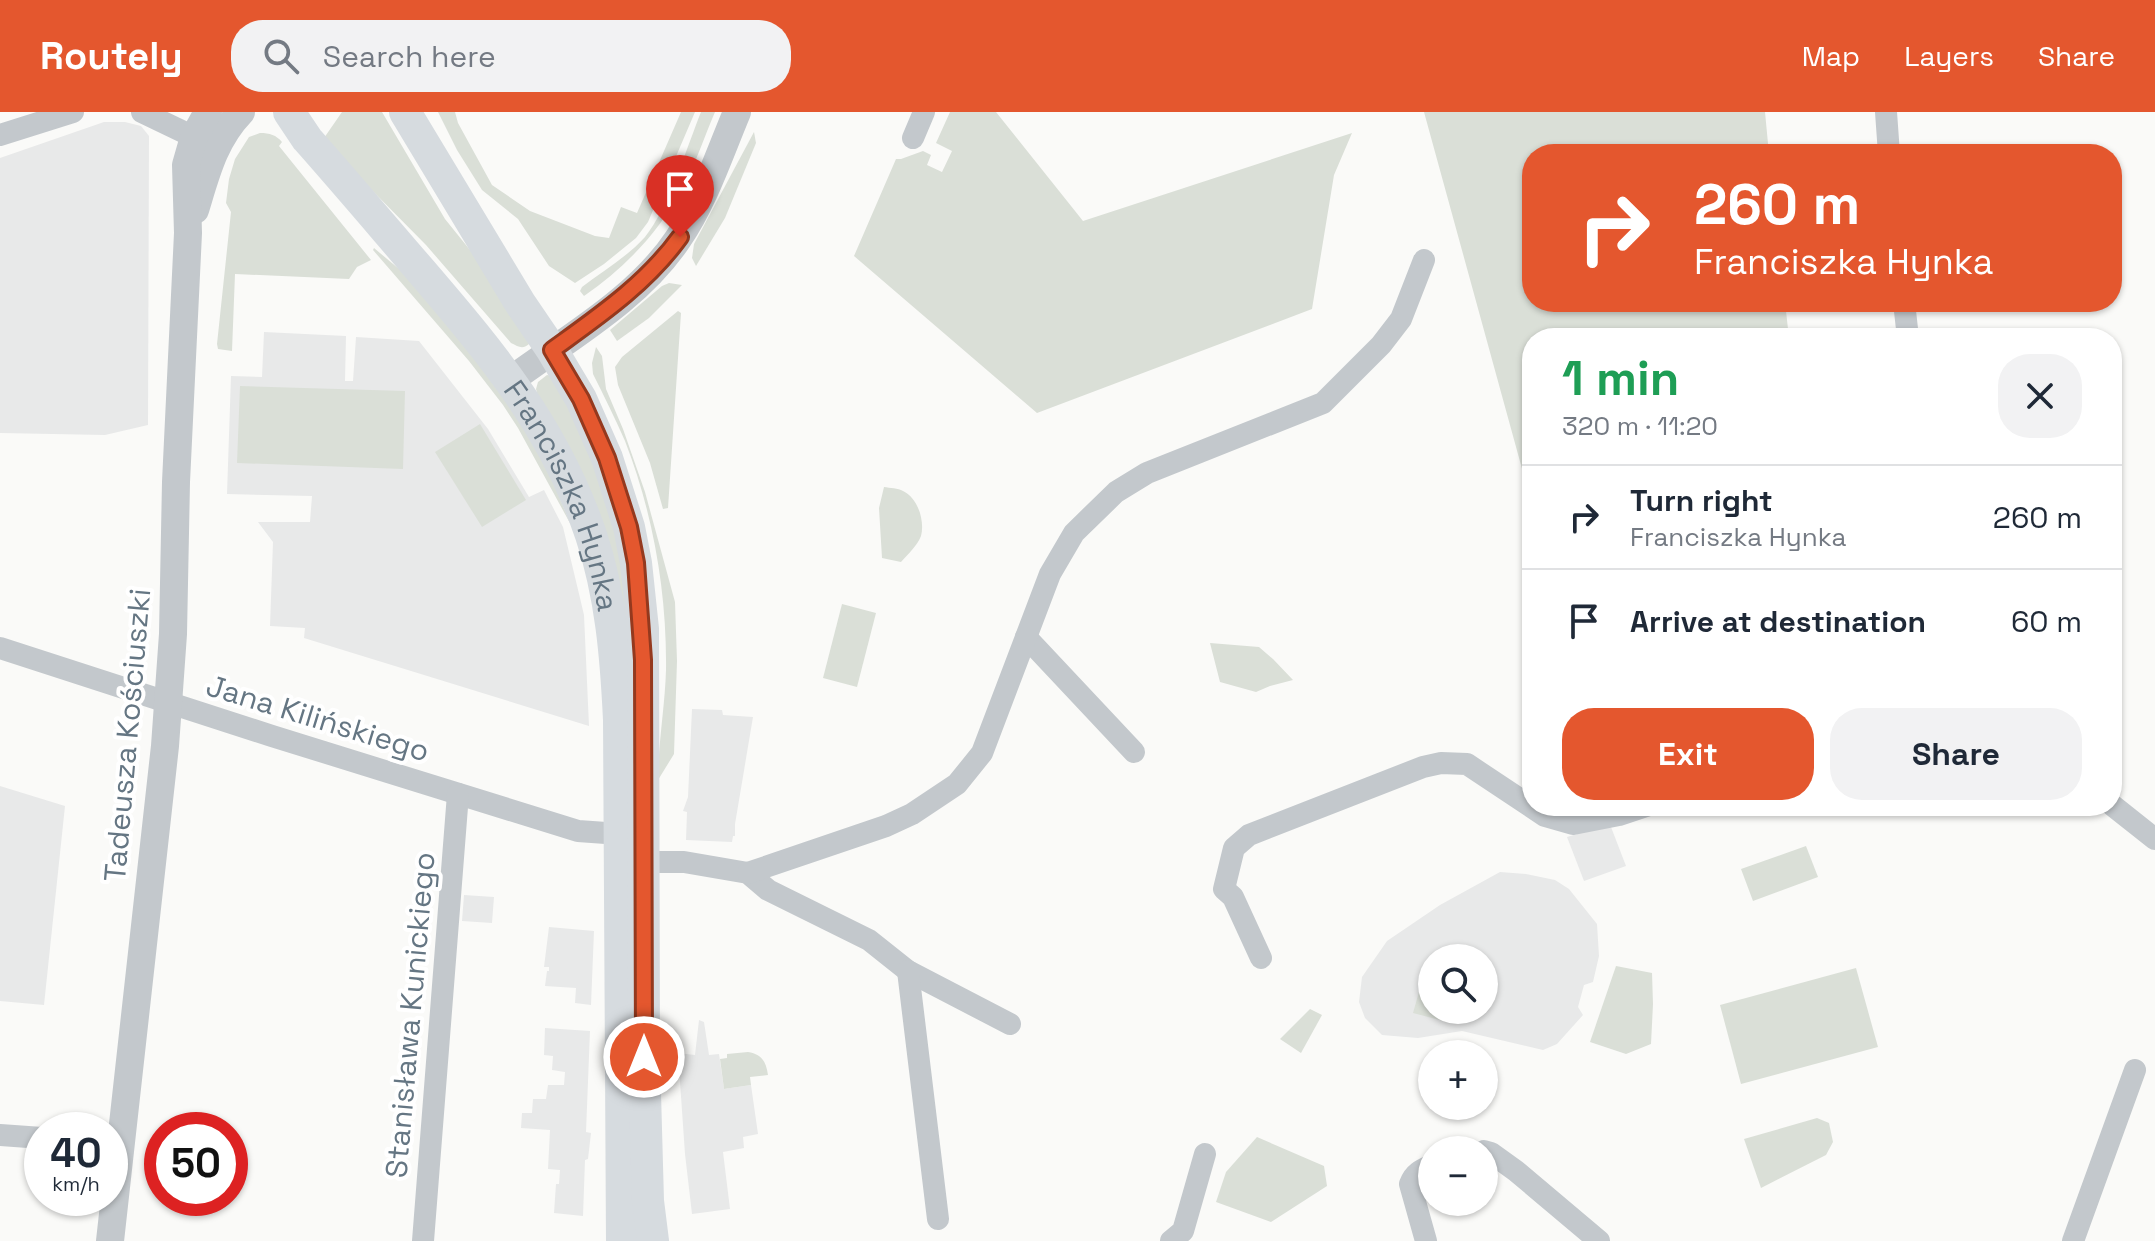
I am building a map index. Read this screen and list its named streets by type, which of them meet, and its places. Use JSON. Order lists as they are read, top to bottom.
{
  "streets": {
    "main road": ["Franciszka Hynka"],
    "street": ["Jana Kilińskiego", "Tadeusza Kościuszki", "Stanisława Kunickiego"]
  },
  "crossings": [
    ["Franciszka Hynka", "Jana Kilińskiego"],
    ["Jana Kilińskiego", "Tadeusza Kościuszki"],
    ["Jana Kilińskiego", "Stanisława Kunickiego"]
  ],
  "page": {
    "header": "Routely",
    "search": "Search here",
    "nav": ["Map", "Layers", "Share"],
    "turn": ["260 m", "Franciszka Hynka"],
    "heading": ["1 min", "320 m · 11:20"],
    "list": [
      {
        "name": "Turn right",
        "note": "Franciszka Hynka",
        "value": "260 m"
      },
      {
        "name": "Arrive at destination",
        "value": "60 m"
      }
    ],
    "buttons": ["Exit", "Share"],
    "map_buttons": ["+", "−"],
    "speed": "40 km/h",
    "limit": "50"
  }
}
